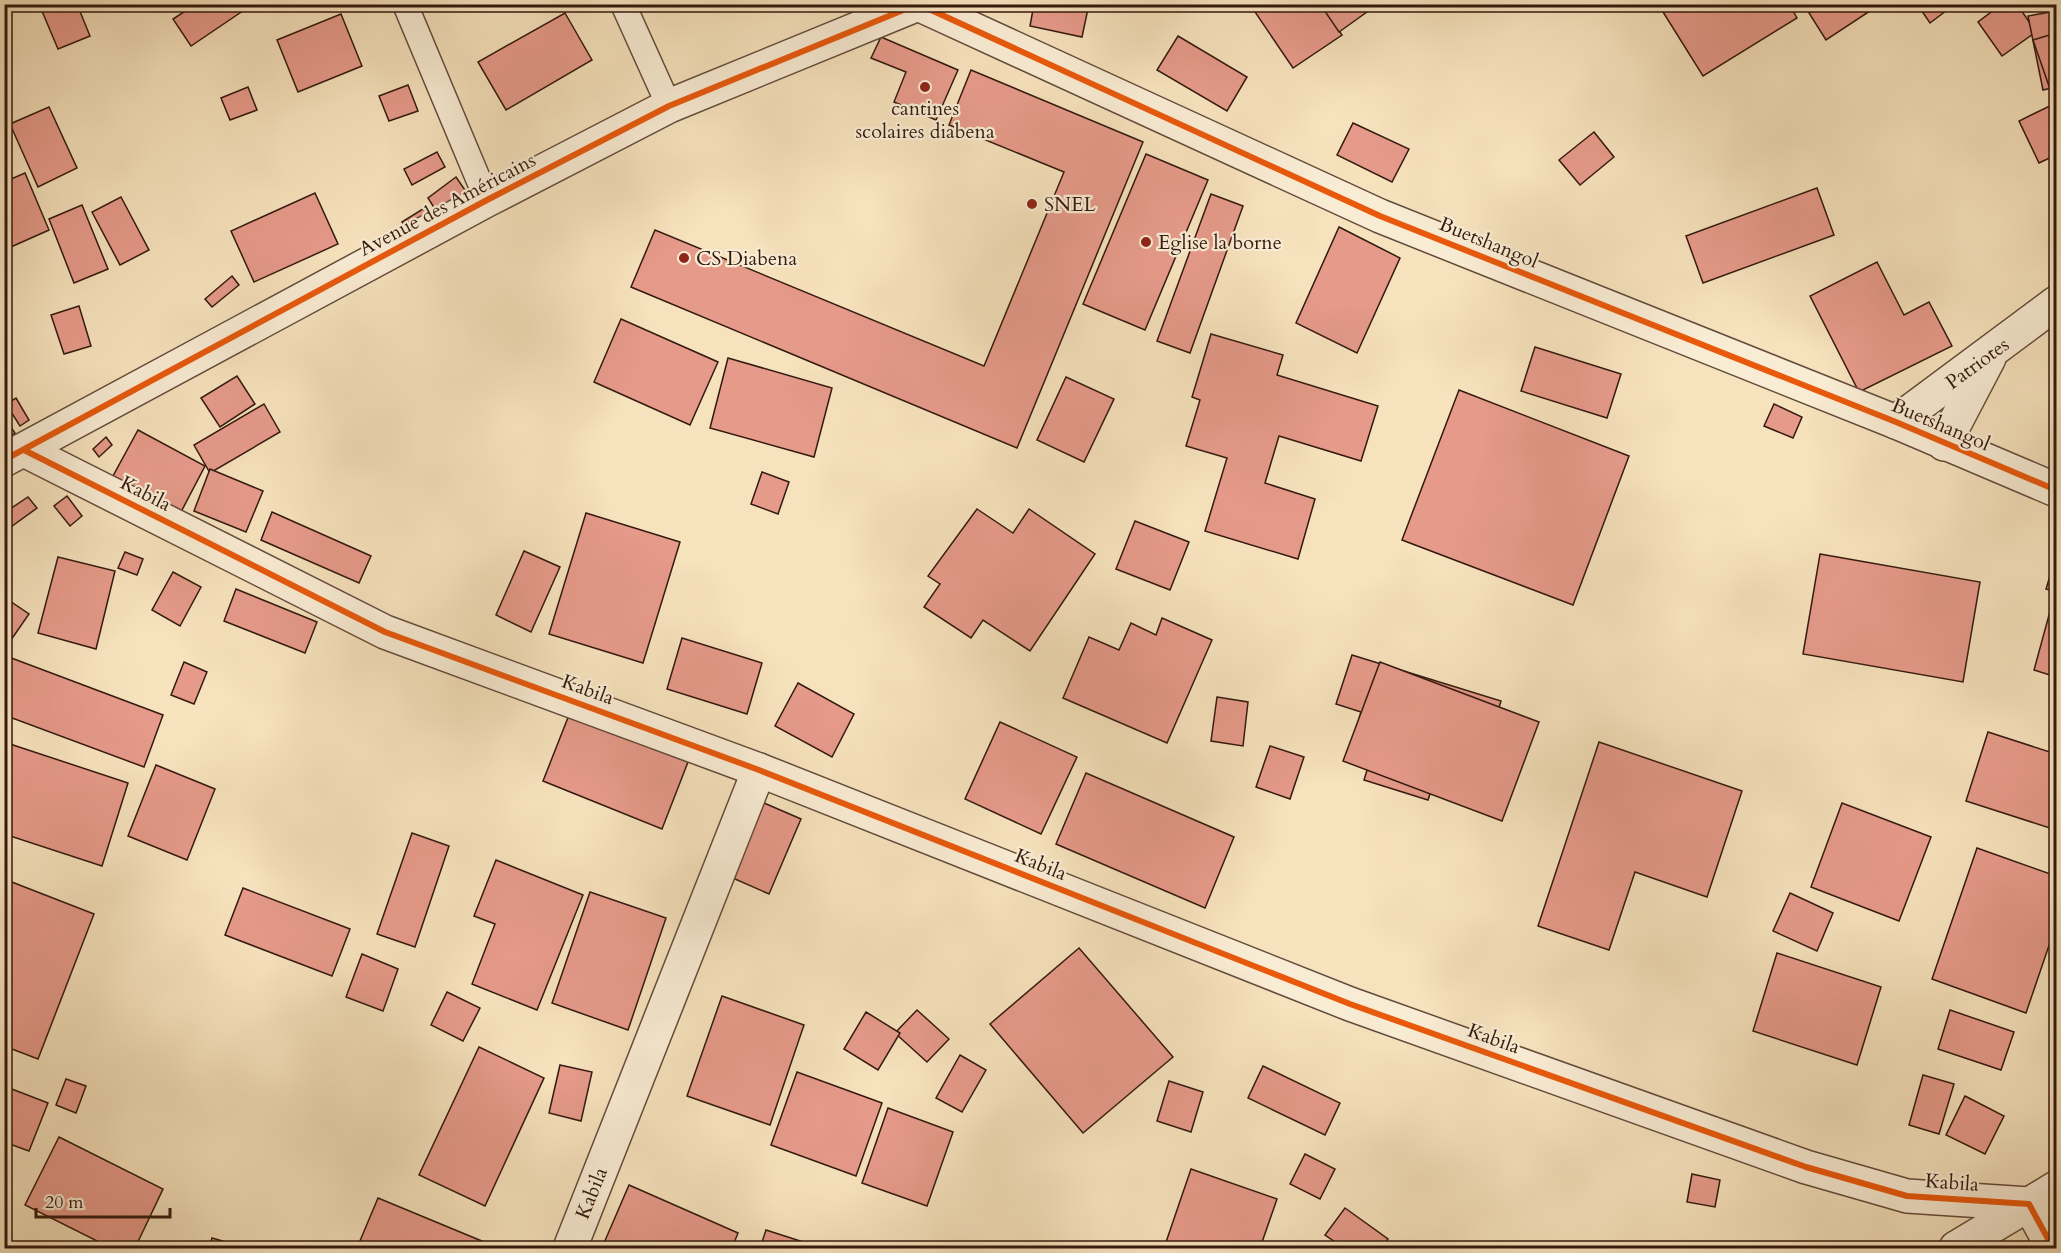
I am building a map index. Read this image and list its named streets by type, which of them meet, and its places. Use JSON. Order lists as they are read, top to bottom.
{
  "streets": {
    "street": [
      "Avenue des Américains",
      "Buetshangol",
      "Patriotes",
      "Kabila"
    ]
  },
  "crossings": [
    ["Avenue des Américains", "Buetshangol"],
    ["Avenue des Américains", "Kabila"],
    ["Buetshangol", "Patriotes"]
  ],
  "places": [
    "cantines scolaires diabena",
    "SNEL",
    "Eglise la borne",
    "CS Diabena"
  ],
  "scale_bar": "20 m"
}
